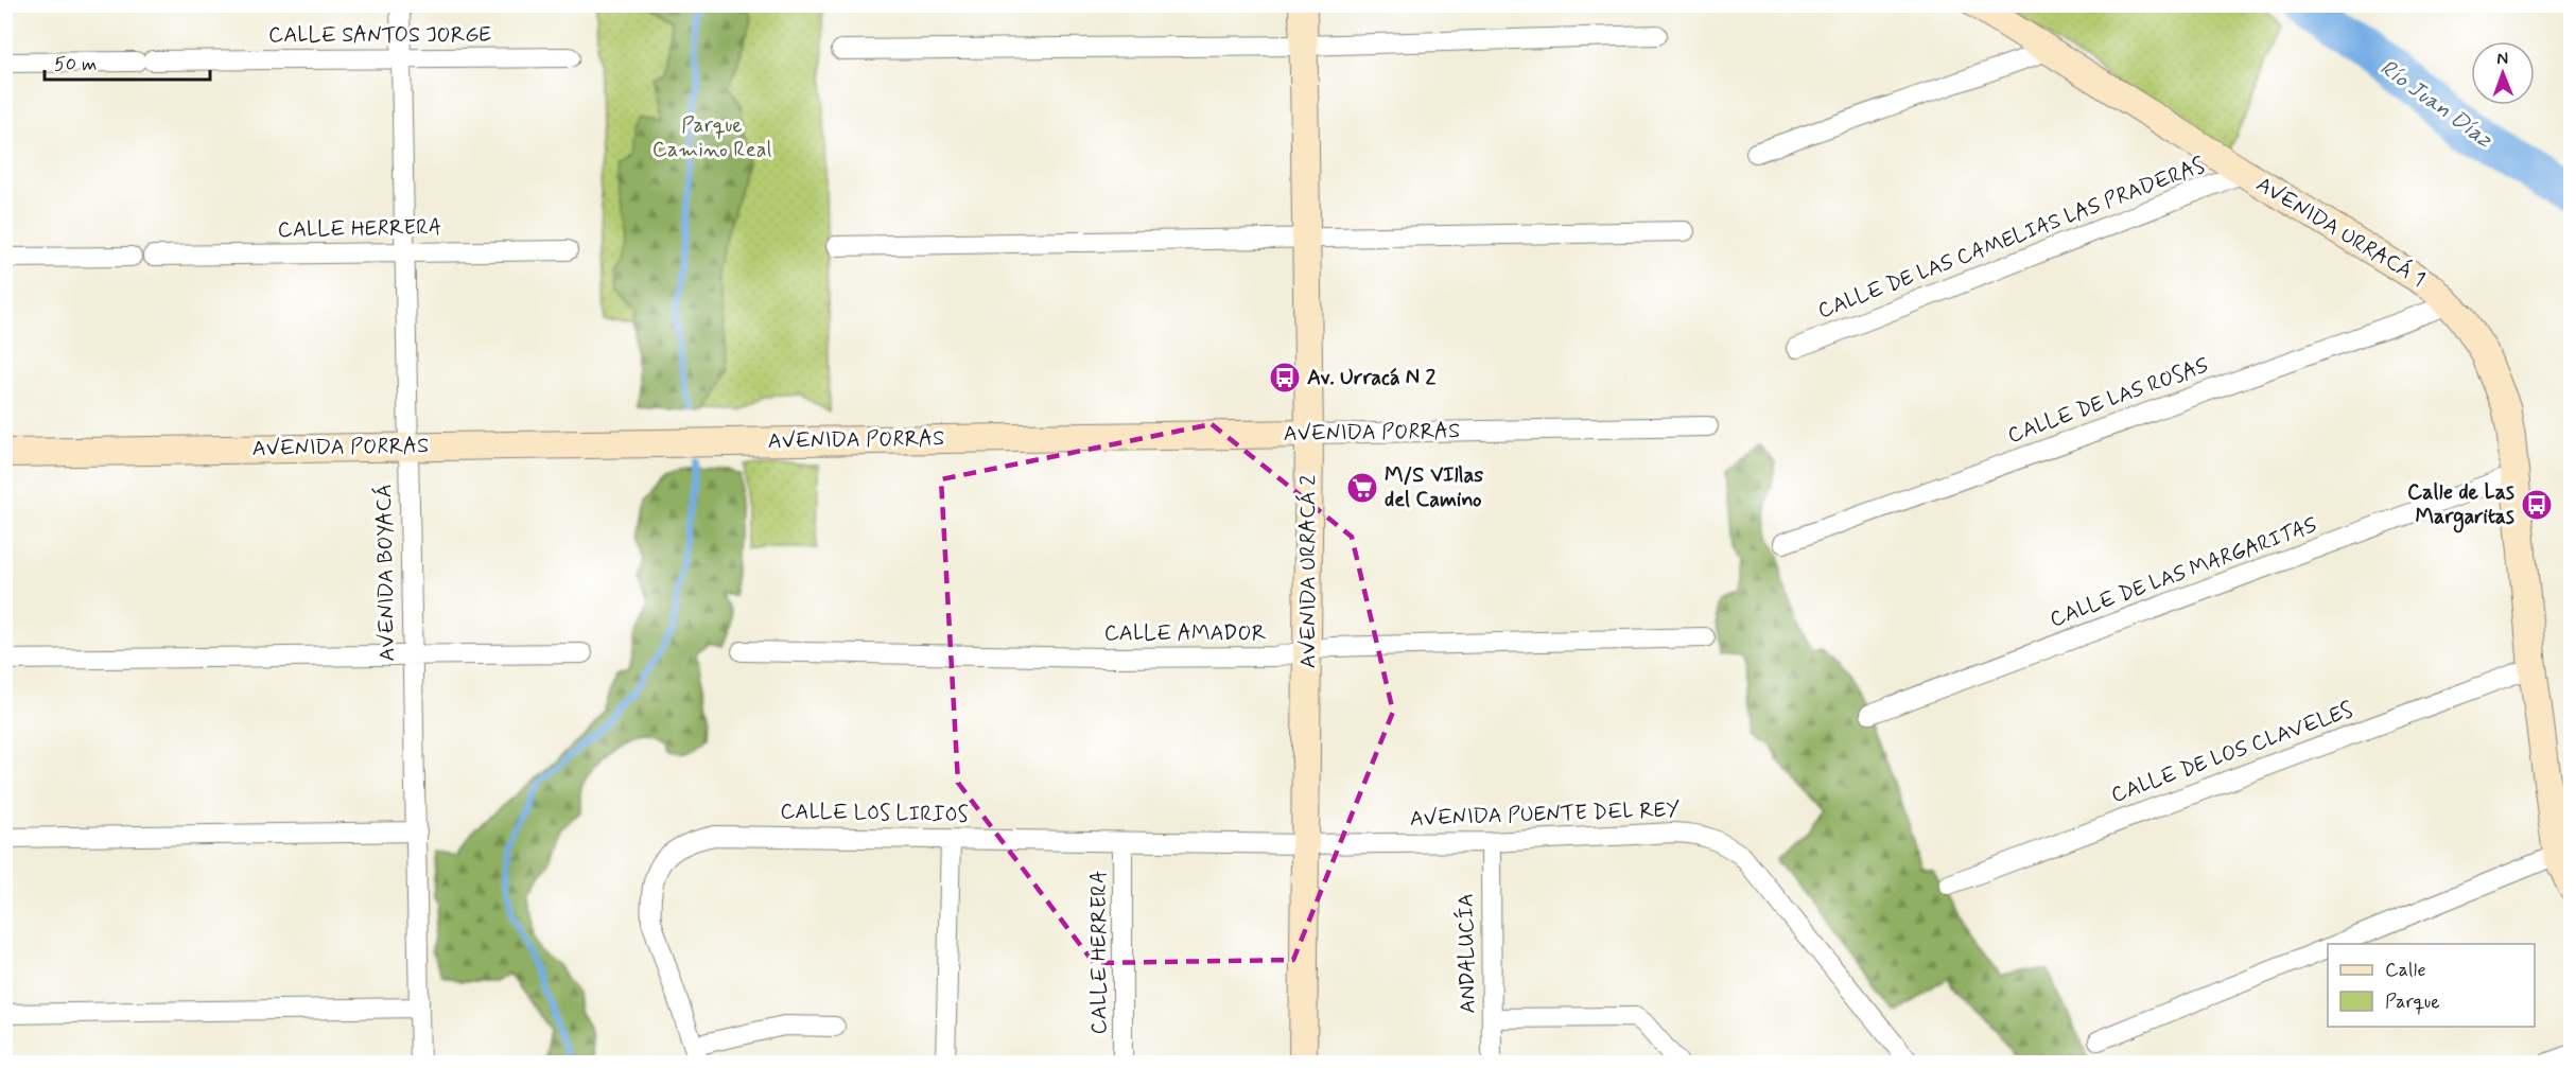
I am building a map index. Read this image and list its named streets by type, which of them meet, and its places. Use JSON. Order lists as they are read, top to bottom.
{
  "streets": {
    "street": [
      "CALLE SANTOS JORGE",
      "CALLE HERRERA",
      "AVENIDA URRACÁ 1",
      "CALLE DE LAS CAMELIAS LAS PRADERAS",
      "CALLE DE LAS ROSAS",
      "AVENIDA PORRAS",
      "AVENIDA URRACÁ 2",
      "AVENIDA BOYACÁ",
      "CALLE DE LAS MARGARITAS",
      "CALLE AMADOR",
      "CALLE DE LOS CLAVELES",
      "CALLE LOS LIRIOS",
      "AVENIDA PUENTE DEL REY",
      "ANDALUCÍA"
    ]
  },
  "crossings": [
    ["CALLE SANTOS JORGE", "AVENIDA BOYACÁ"],
    ["CALLE HERRERA", "AVENIDA BOYACÁ"],
    ["CALLE HERRERA", "CALLE LOS LIRIOS"],
    ["AVENIDA URRACÁ 1", "CALLE DE LAS CAMELIAS LAS PRADERAS"],
    ["AVENIDA URRACÁ 1", "CALLE DE LAS ROSAS"],
    ["AVENIDA URRACÁ 1", "CALLE DE LAS MARGARITAS"],
    ["AVENIDA URRACÁ 1", "CALLE DE LOS CLAVELES"],
    ["AVENIDA PORRAS", "AVENIDA URRACÁ 2"],
    ["AVENIDA PORRAS", "AVENIDA BOYACÁ"],
    ["AVENIDA URRACÁ 2", "CALLE AMADOR"],
    ["AVENIDA URRACÁ 2", "CALLE LOS LIRIOS"],
    ["AVENIDA URRACÁ 2", "AVENIDA PUENTE DEL REY"],
    ["CALLE LOS LIRIOS", "AVENIDA PUENTE DEL REY"],
    ["AVENIDA PUENTE DEL REY", "ANDALUCÍA"]
  ],
  "water": ["Río Juan Díaz"],
  "parks": ["Parque Camino Real"],
  "places": {
    "bus stop": ["Av. Urracá N 2", "Calle de Las Margaritas"],
    "supermarket": ["M/S VIllas del Camino"]
  },
  "legend": ["Calle", "Parque"],
  "scale_bar": "50 m",
  "north": "top"
}
